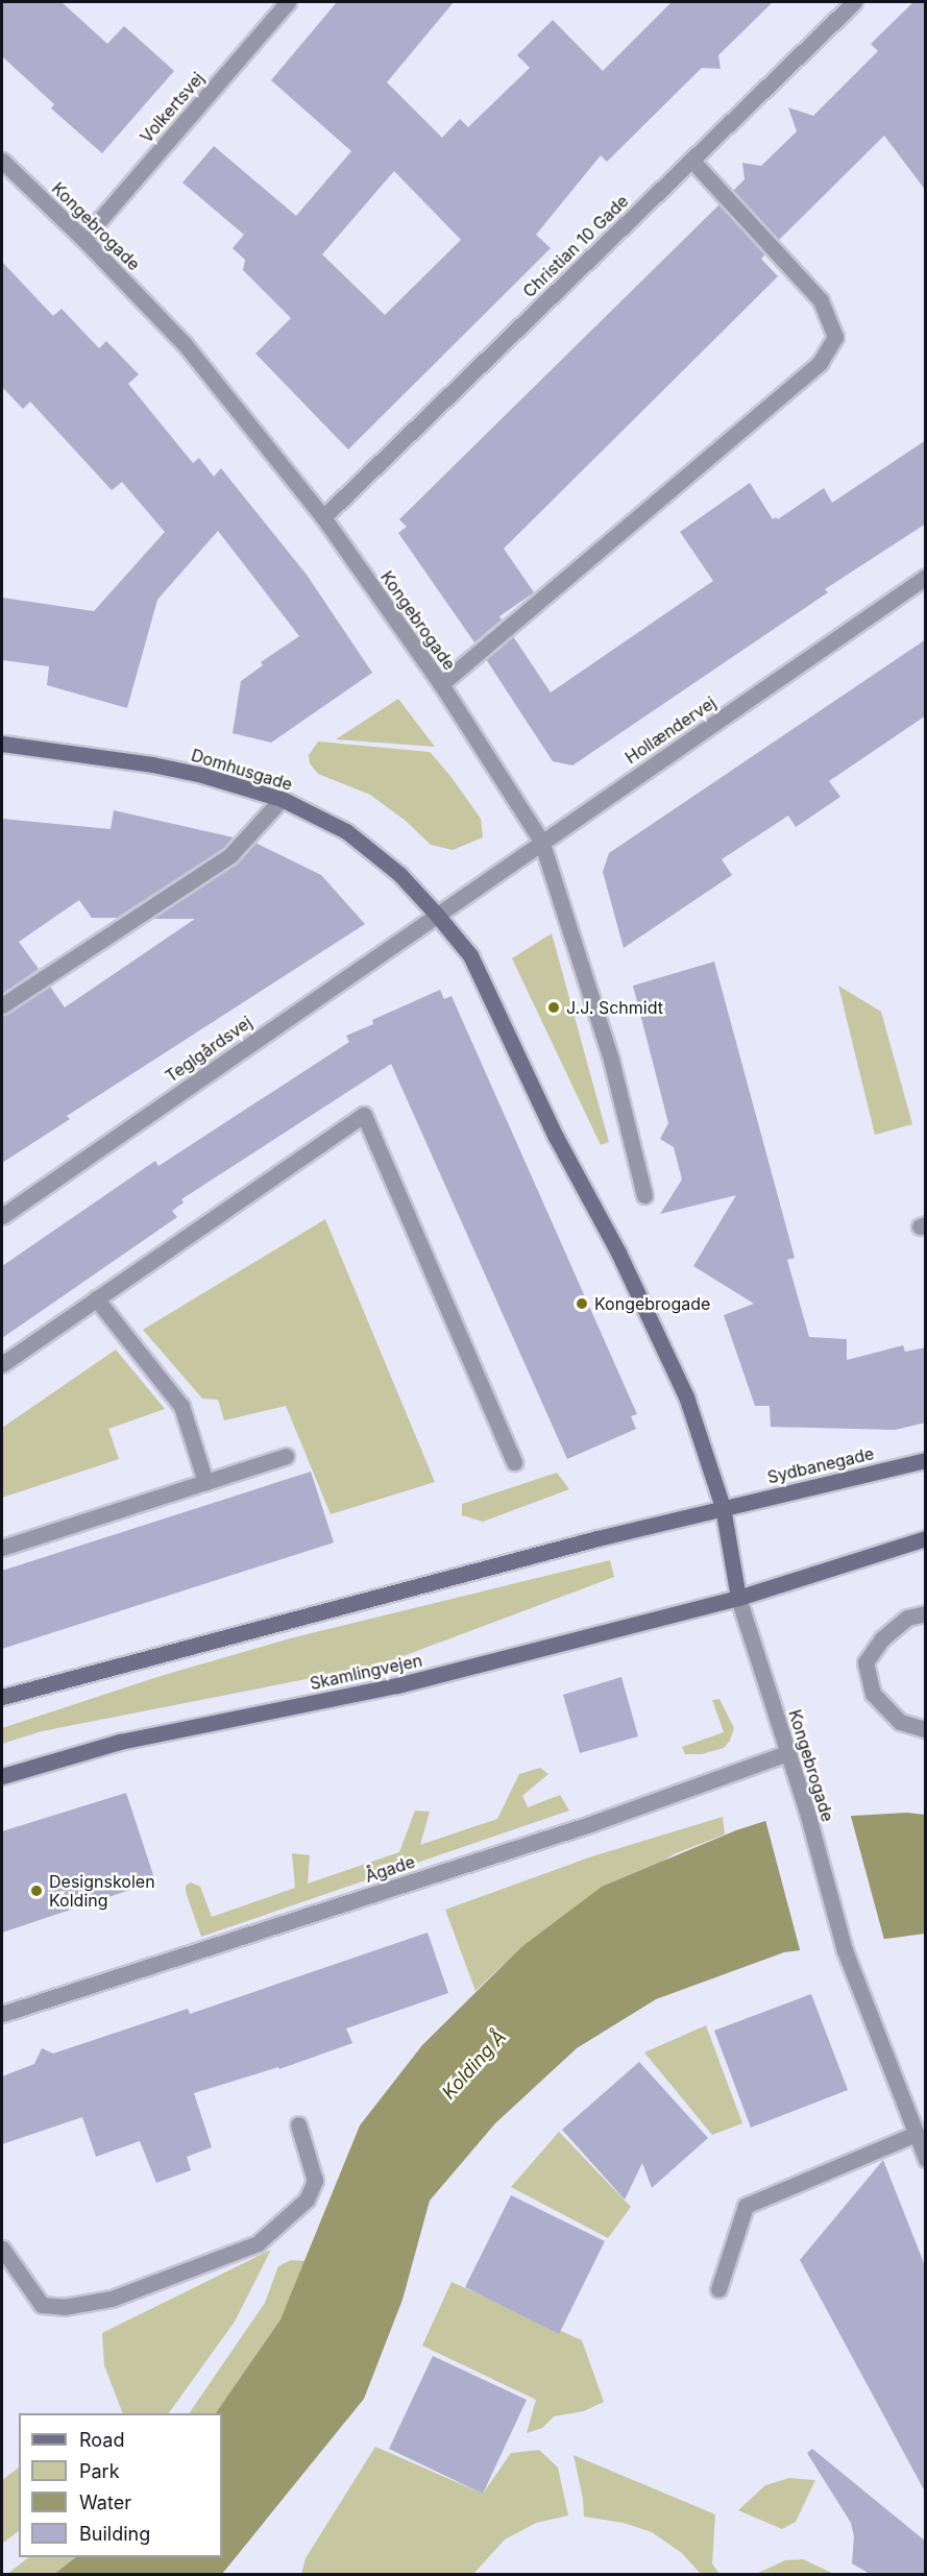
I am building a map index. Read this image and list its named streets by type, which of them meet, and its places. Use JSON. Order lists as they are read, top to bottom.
{
  "streets": {
    "main road": [
      "Kongebrogade",
      "Domhusgade",
      "Sydbanegade",
      "Skamlingvejen"
    ],
    "street": [
      "Volkertsvej",
      "Christian 10 Gade",
      "Hollændervej",
      "Teglgårdsvej",
      "Ågade"
    ]
  },
  "crossings": [
    ["Volkertsvej", "Kongebrogade"],
    ["Kongebrogade", "Christian 10 Gade"],
    ["Kongebrogade", "Hollændervej"],
    ["Kongebrogade", "Domhusgade"],
    ["Kongebrogade", "Teglgårdsvej"],
    ["Kongebrogade", "Sydbanegade"],
    ["Kongebrogade", "Skamlingvejen"],
    ["Kongebrogade", "Ågade"],
    ["Hollændervej", "Domhusgade"],
    ["Hollændervej", "Teglgårdsvej"],
    ["Domhusgade", "Teglgårdsvej"]
  ],
  "water": ["Kolding Å"],
  "places": ["J.J. Schmidt", "Kongebrogade", "Designskolen Kolding"],
  "legend": [
    "Road",
    "Park",
    "Water",
    "Building"
  ]
}
